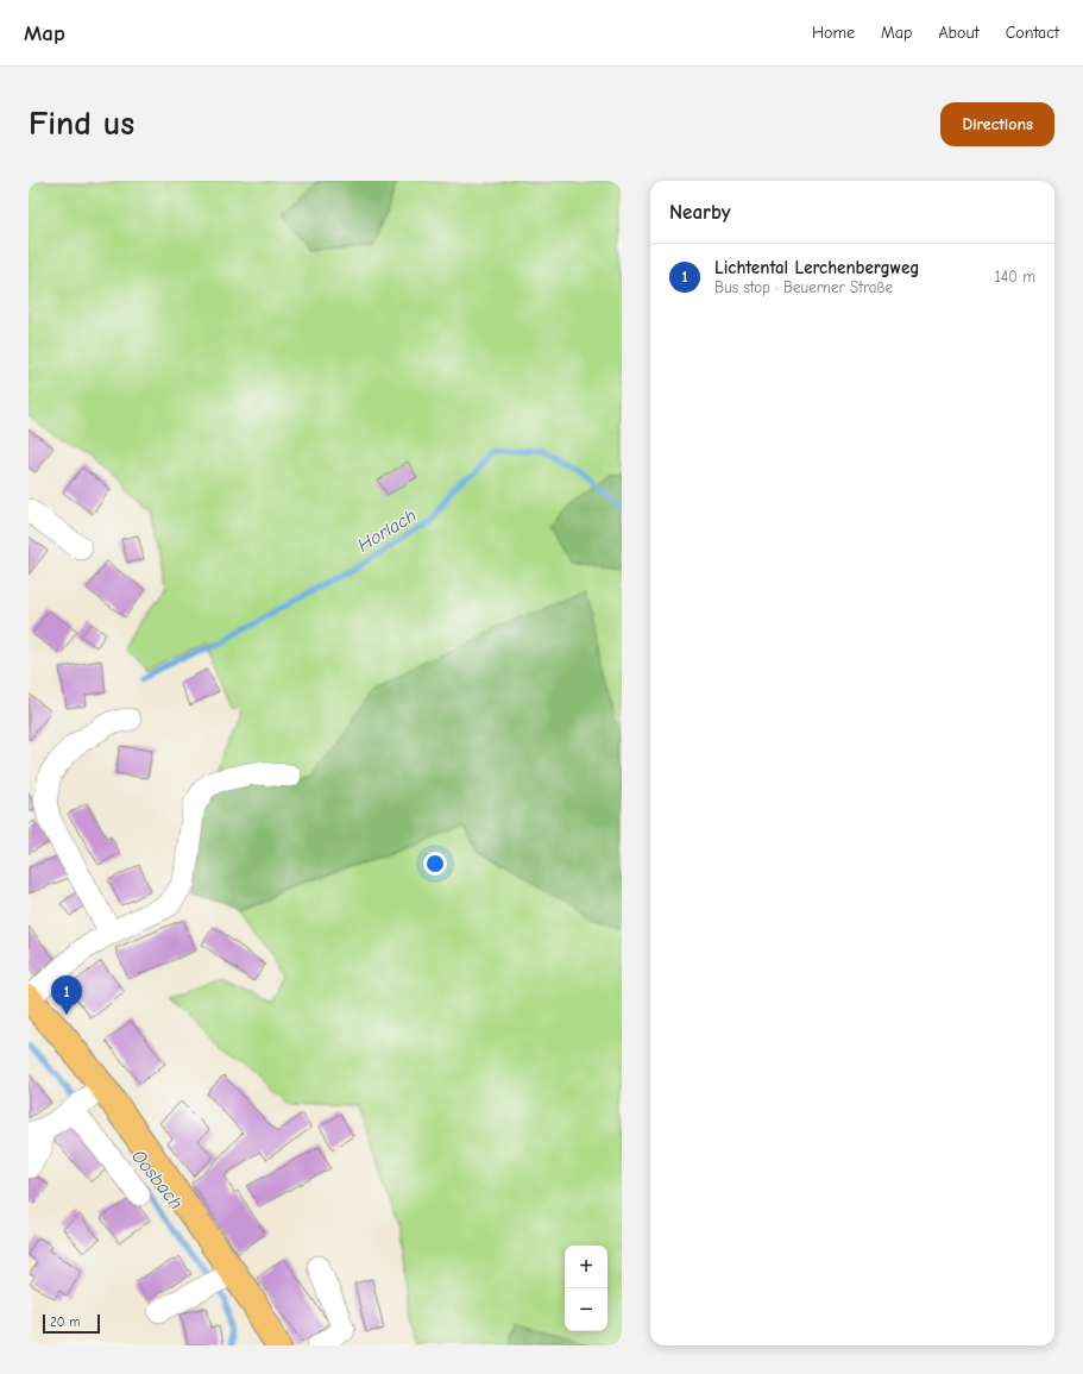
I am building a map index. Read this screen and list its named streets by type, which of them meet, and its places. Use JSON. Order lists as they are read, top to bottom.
{
  "water": ["Horlach", "Oosbach"],
  "scale_bar": "20 m",
  "page": {
    "header": "Map",
    "nav": [
      "Home",
      "Map",
      "About",
      "Contact"
    ],
    "buttons": "Directions",
    "title": "Find us",
    "heading": "Nearby",
    "list": [
      {
        "mark": "1",
        "name": "Lichtental Lerchenbergweg",
        "note": "Bus stop · Beuerner Straße",
        "value": "140 m"
      }
    ],
    "pins": "1",
    "map_buttons": ["+", "−"],
    "scale": "20 m"
  }
}
